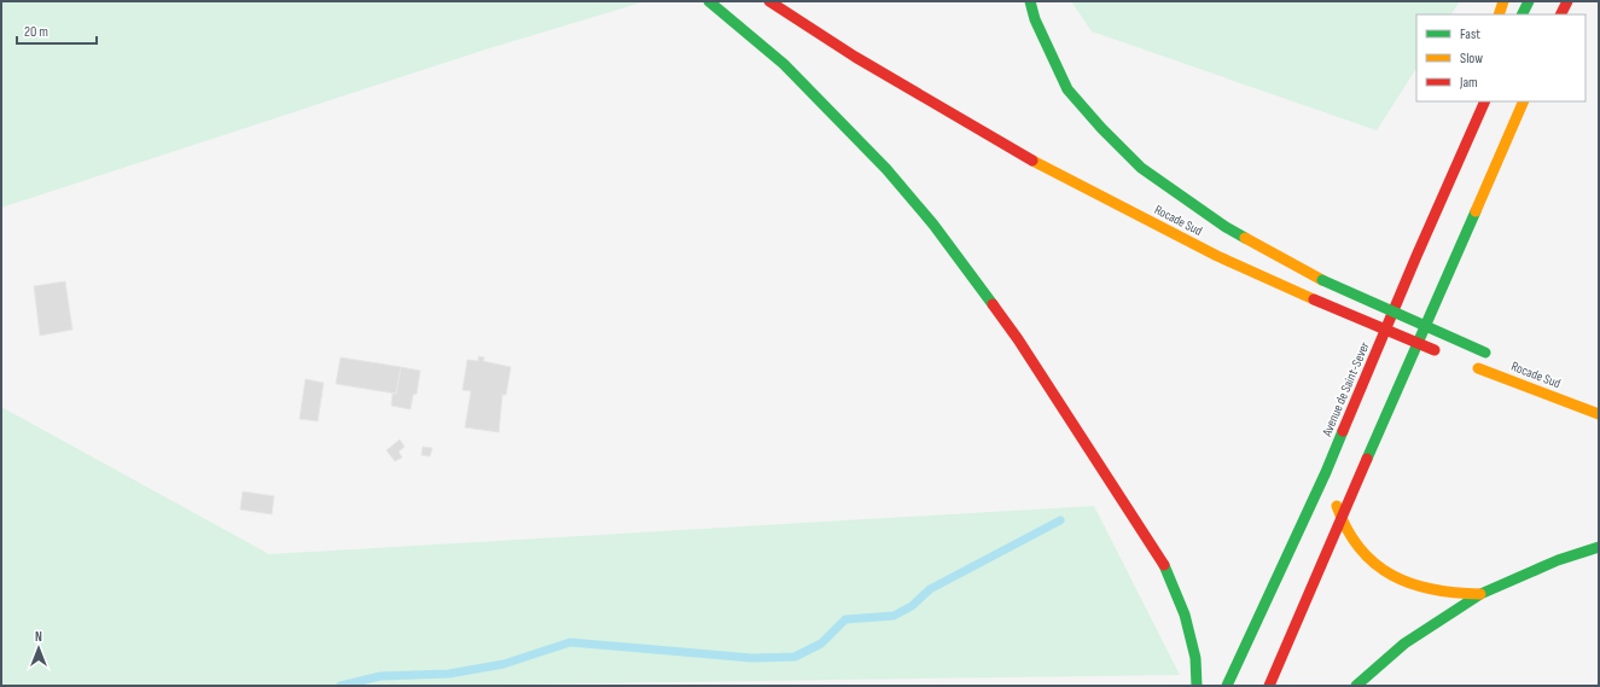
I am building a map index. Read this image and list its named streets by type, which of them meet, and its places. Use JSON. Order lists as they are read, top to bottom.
{
  "streets": {
    "main road": ["Rocade Sud", "Avenue de Saint-Sever"]
  },
  "legend": ["Fast", "Slow", "Jam"],
  "scale_bar": "20 m",
  "north": "top"
}
